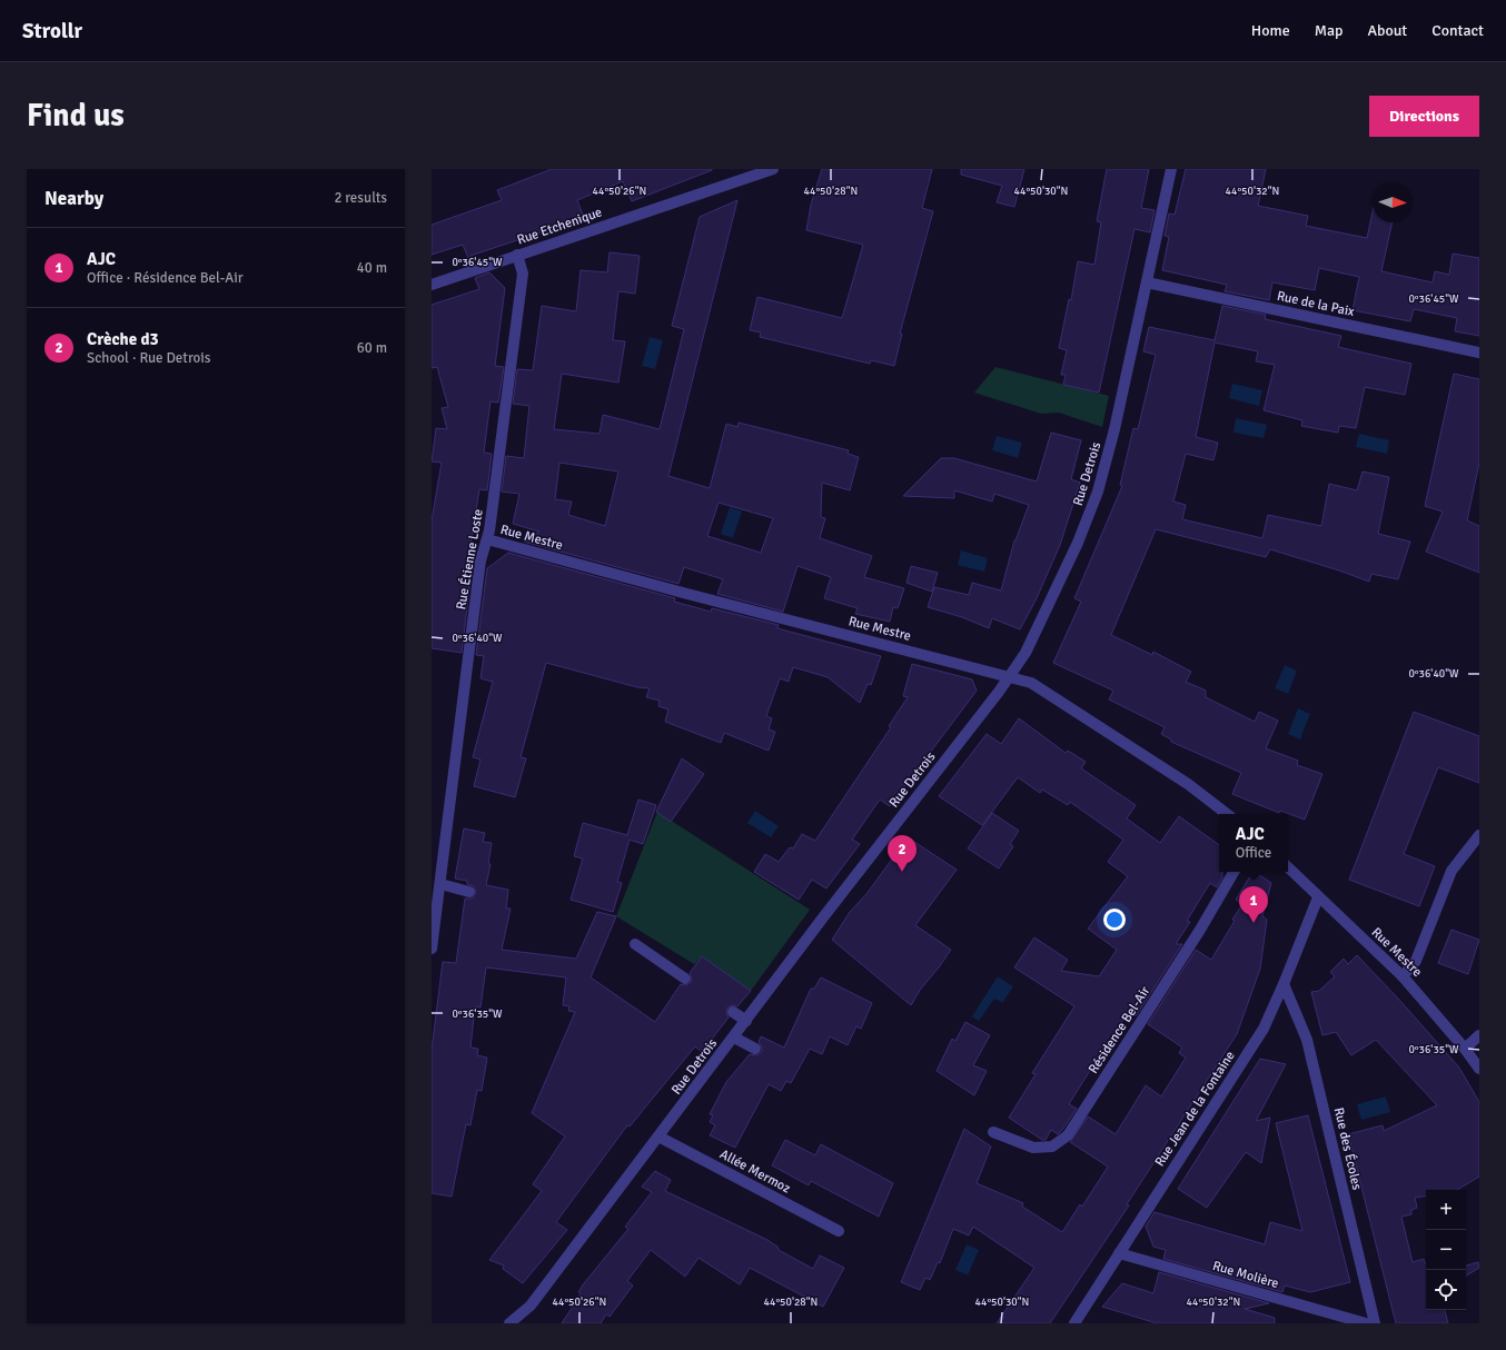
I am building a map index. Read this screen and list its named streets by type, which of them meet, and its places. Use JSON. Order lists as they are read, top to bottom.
{
  "streets": {
    "street": [
      "Rue Etchenique",
      "Rue de la Paix",
      "Rue Detrois",
      "Rue Mestre",
      "Rue Étienne Loste",
      "Résidence Bel-Air",
      "Rue Jean de la Fontaine",
      "Rue des Écoles",
      "Allée Mermoz",
      "Rue Molière"
    ]
  },
  "crossings": [
    ["Rue Etchenique", "Rue Étienne Loste"],
    ["Rue de la Paix", "Rue Detrois"],
    ["Rue Detrois", "Rue Mestre"],
    ["Rue Detrois", "Allée Mermoz"],
    ["Rue Mestre", "Rue Étienne Loste"],
    ["Rue Mestre", "Rue Jean de la Fontaine"],
    ["Rue Jean de la Fontaine", "Rue des Écoles"],
    ["Rue Jean de la Fontaine", "Rue Molière"]
  ],
  "north": "right",
  "page": {
    "header": "Strollr",
    "nav": [
      "Home",
      "Map",
      "About",
      "Contact"
    ],
    "buttons": "Directions",
    "title": "Find us",
    "heading": ["Nearby", "2 results"],
    "list": [
      {
        "mark": "1",
        "name": "AJC",
        "note": "Office · Résidence Bel-Air",
        "value": "40 m"
      },
      {
        "mark": "2",
        "name": "Crèche d3",
        "note": "School · Rue Detrois",
        "value": "60 m"
      }
    ],
    "popup": ["AJC", "Office"],
    "pins": ["2", "1"],
    "map_buttons": ["+", "−"]
  },
  "coordinates": [
    "44°50'26\"N",
    "44°50'28\"N",
    "44°50'30\"N",
    "44°50'32\"N",
    "0°36'45\"W",
    "0°36'40\"W",
    "0°36'35\"W"
  ]
}
